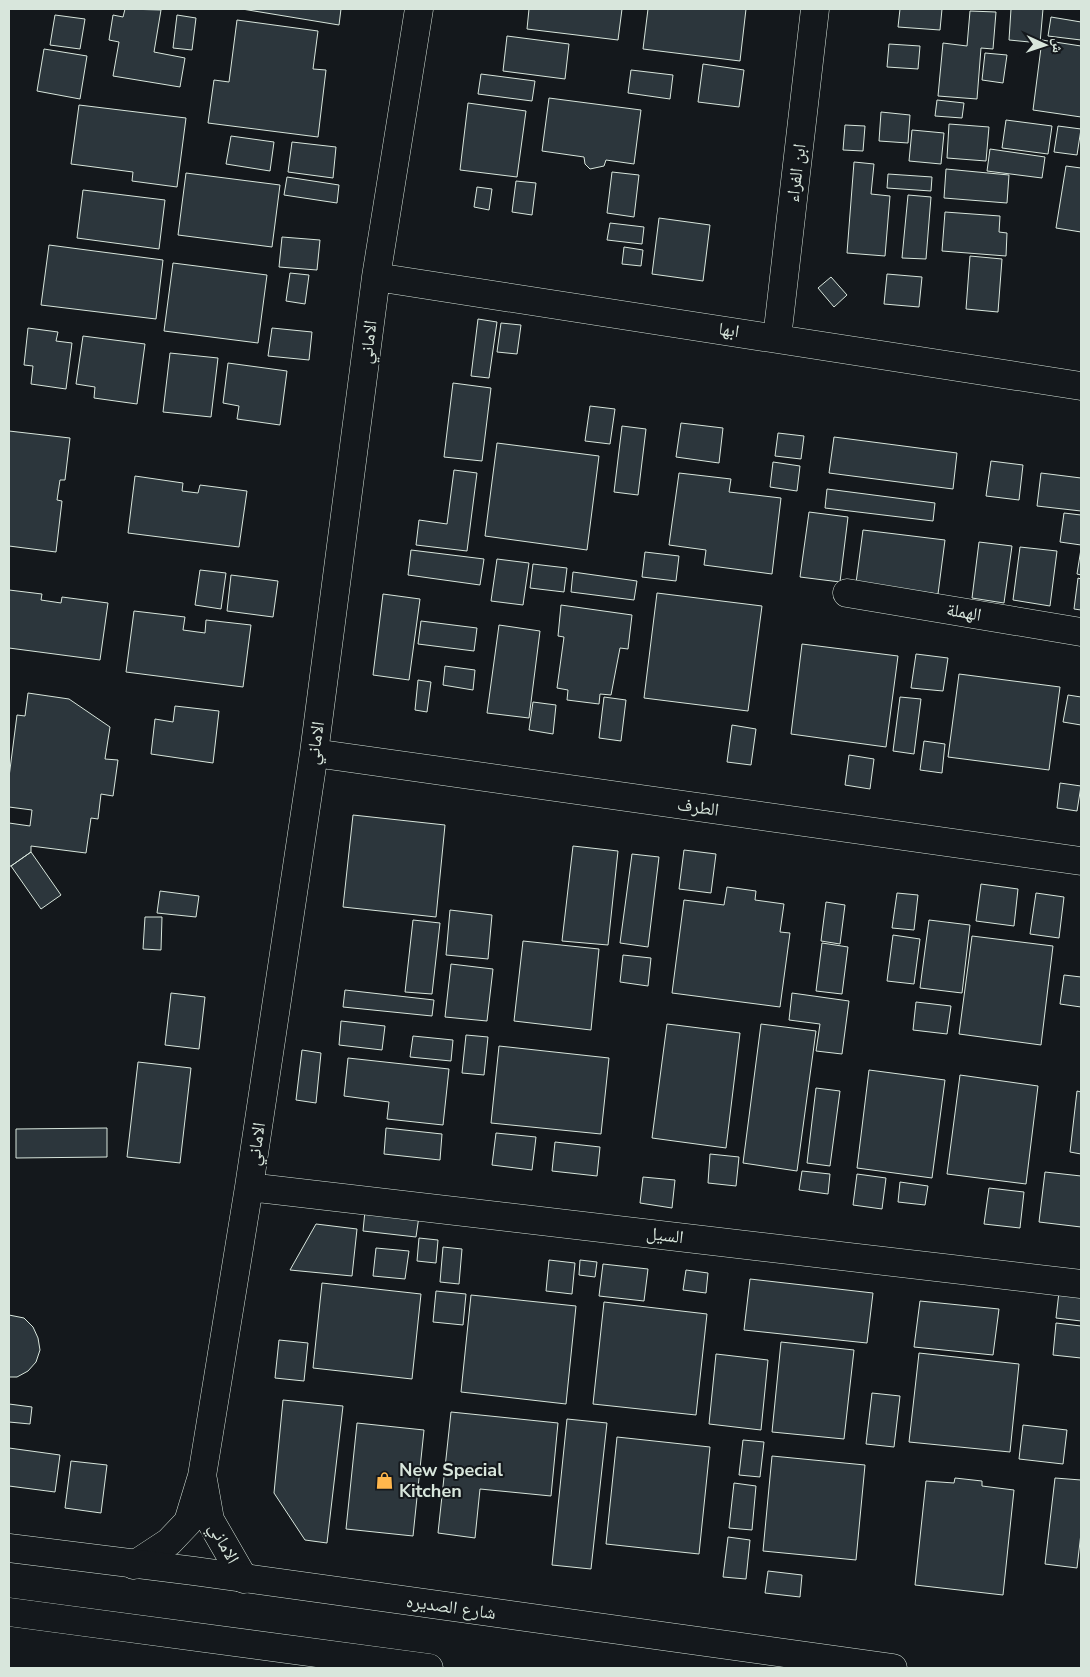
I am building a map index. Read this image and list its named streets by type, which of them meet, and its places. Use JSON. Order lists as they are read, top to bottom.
{
  "streets": {
    "street": [
      "ابن الفراء",
      "ابها",
      "الاماني",
      "الهملة",
      "الطرف",
      "السيل",
      "شارع الصديره"
    ]
  },
  "crossings": [
    ["ابن الفراء", "ابها"],
    ["ابها", "الاماني"],
    ["الاماني", "الطرف"],
    ["الاماني", "السيل"],
    ["الاماني", "شارع الصديره"]
  ],
  "places": {
    "shop": ["New Special Kitchen"]
  },
  "north": "right"
}
